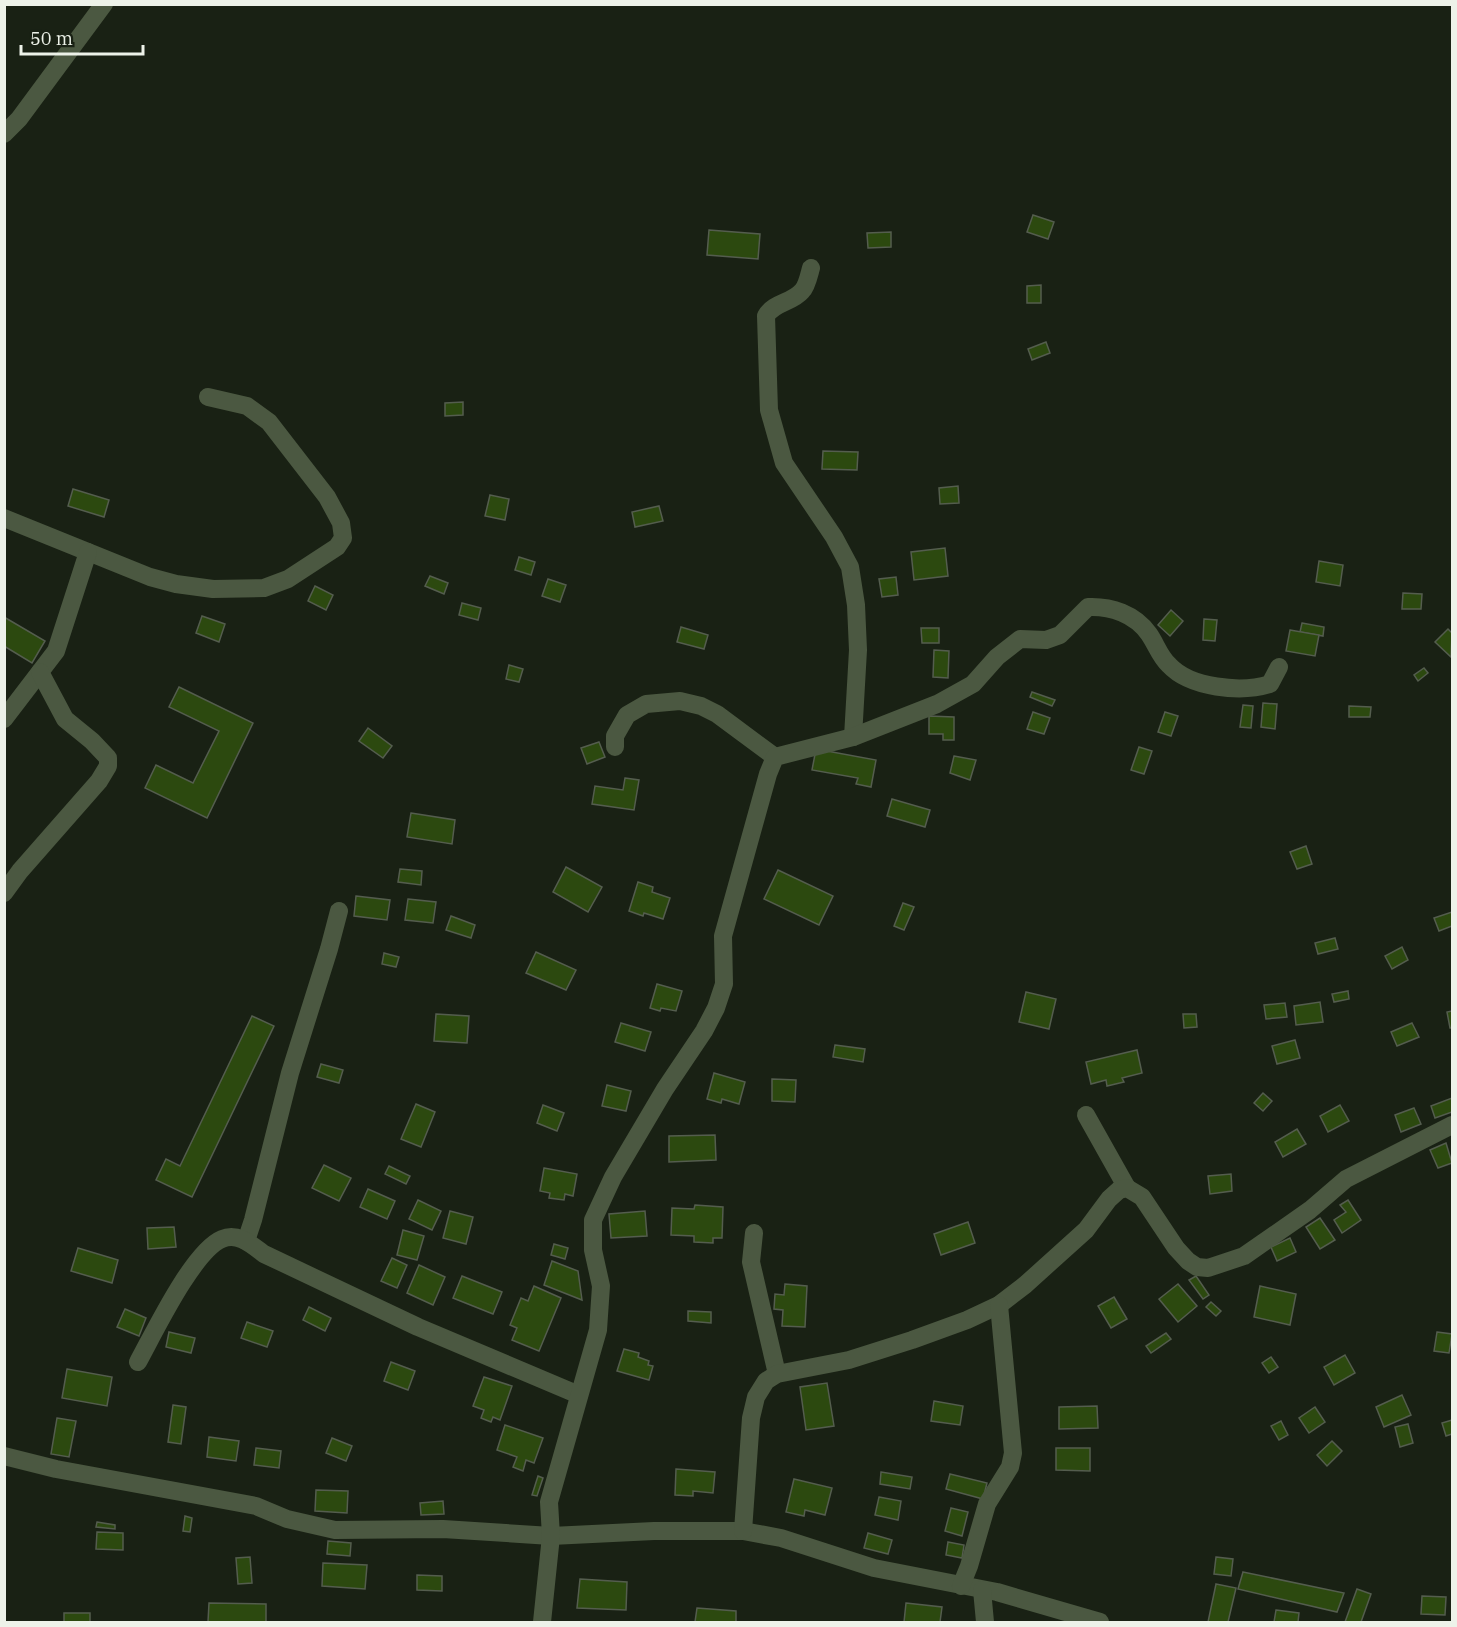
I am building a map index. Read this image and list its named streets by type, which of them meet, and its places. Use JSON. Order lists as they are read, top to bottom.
{
  "scale_bar": "50 m"
}
